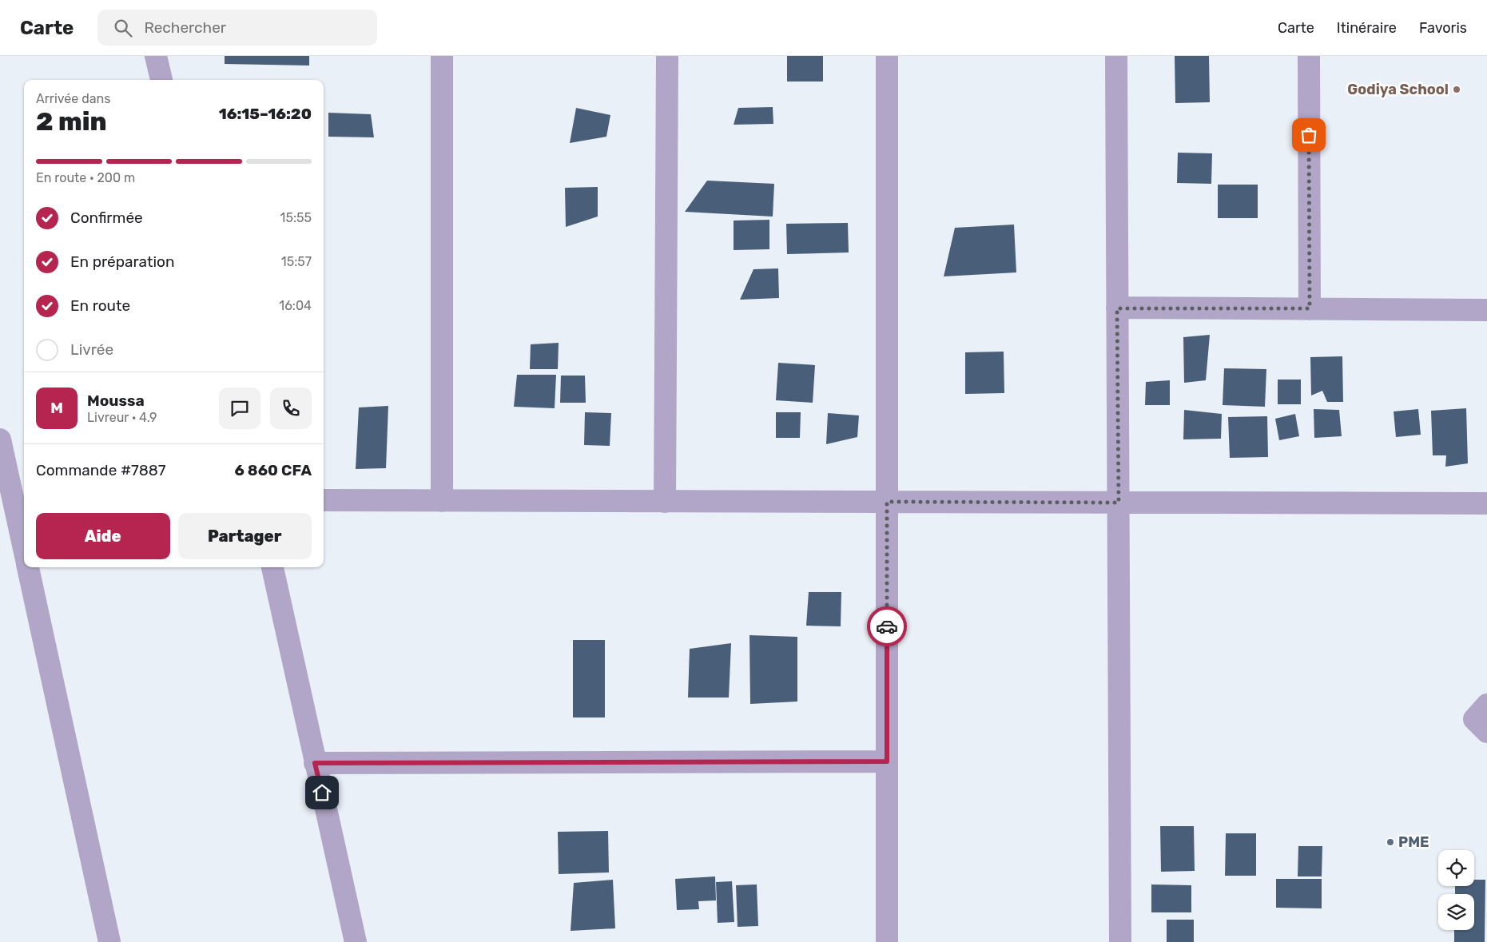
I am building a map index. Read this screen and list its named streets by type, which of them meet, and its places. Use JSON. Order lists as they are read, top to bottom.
{
  "places": ["Godiya School", "PME"],
  "page": {
    "header": "Carte",
    "search": "Rechercher",
    "nav": ["Carte", "Itinéraire", "Favoris"],
    "heading": ["2 min", "Arrivée dans", "16:15–16:20"],
    "panel": [
      "Moussa",
      "Livreur · 4.9",
      "Commande #7887",
      "6 860 CFA"
    ],
    "bar": "En route · 200 m",
    "list": [
      ["Confirmée", "15:55"],
      ["En préparation", "15:57"],
      ["En route", "16:04"],
      "Livrée"
    ],
    "round": "M",
    "buttons": ["Aide", "Partager"]
  }
}
